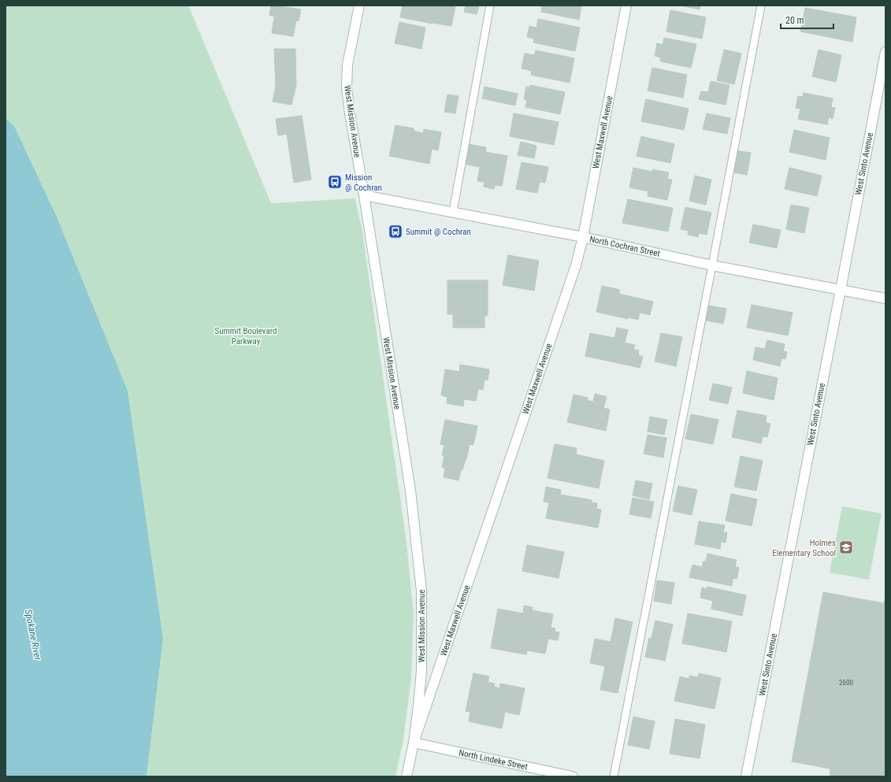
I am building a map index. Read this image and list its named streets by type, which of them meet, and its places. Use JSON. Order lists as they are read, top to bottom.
{
  "streets": {
    "street": [
      "West Mission Avenue",
      "West Maxwell Avenue",
      "West Sinto Avenue",
      "North Cochran Street",
      "North Lindeke Street"
    ]
  },
  "crossings": [
    ["West Mission Avenue", "West Maxwell Avenue"],
    ["West Mission Avenue", "North Cochran Street"],
    ["West Mission Avenue", "North Lindeke Street"],
    ["West Maxwell Avenue", "North Cochran Street"],
    ["West Maxwell Avenue", "North Lindeke Street"],
    ["West Sinto Avenue", "North Cochran Street"]
  ],
  "water": ["Spokane River"],
  "parks": ["Summit Boulevard Parkway"],
  "places": {
    "bus stop": ["Mission @ Cochran", "Summit @ Cochran"],
    "school or university": ["Holmes Elementary School"]
  },
  "house_numbers": ["2600"],
  "scale_bar": "20 m"
}
